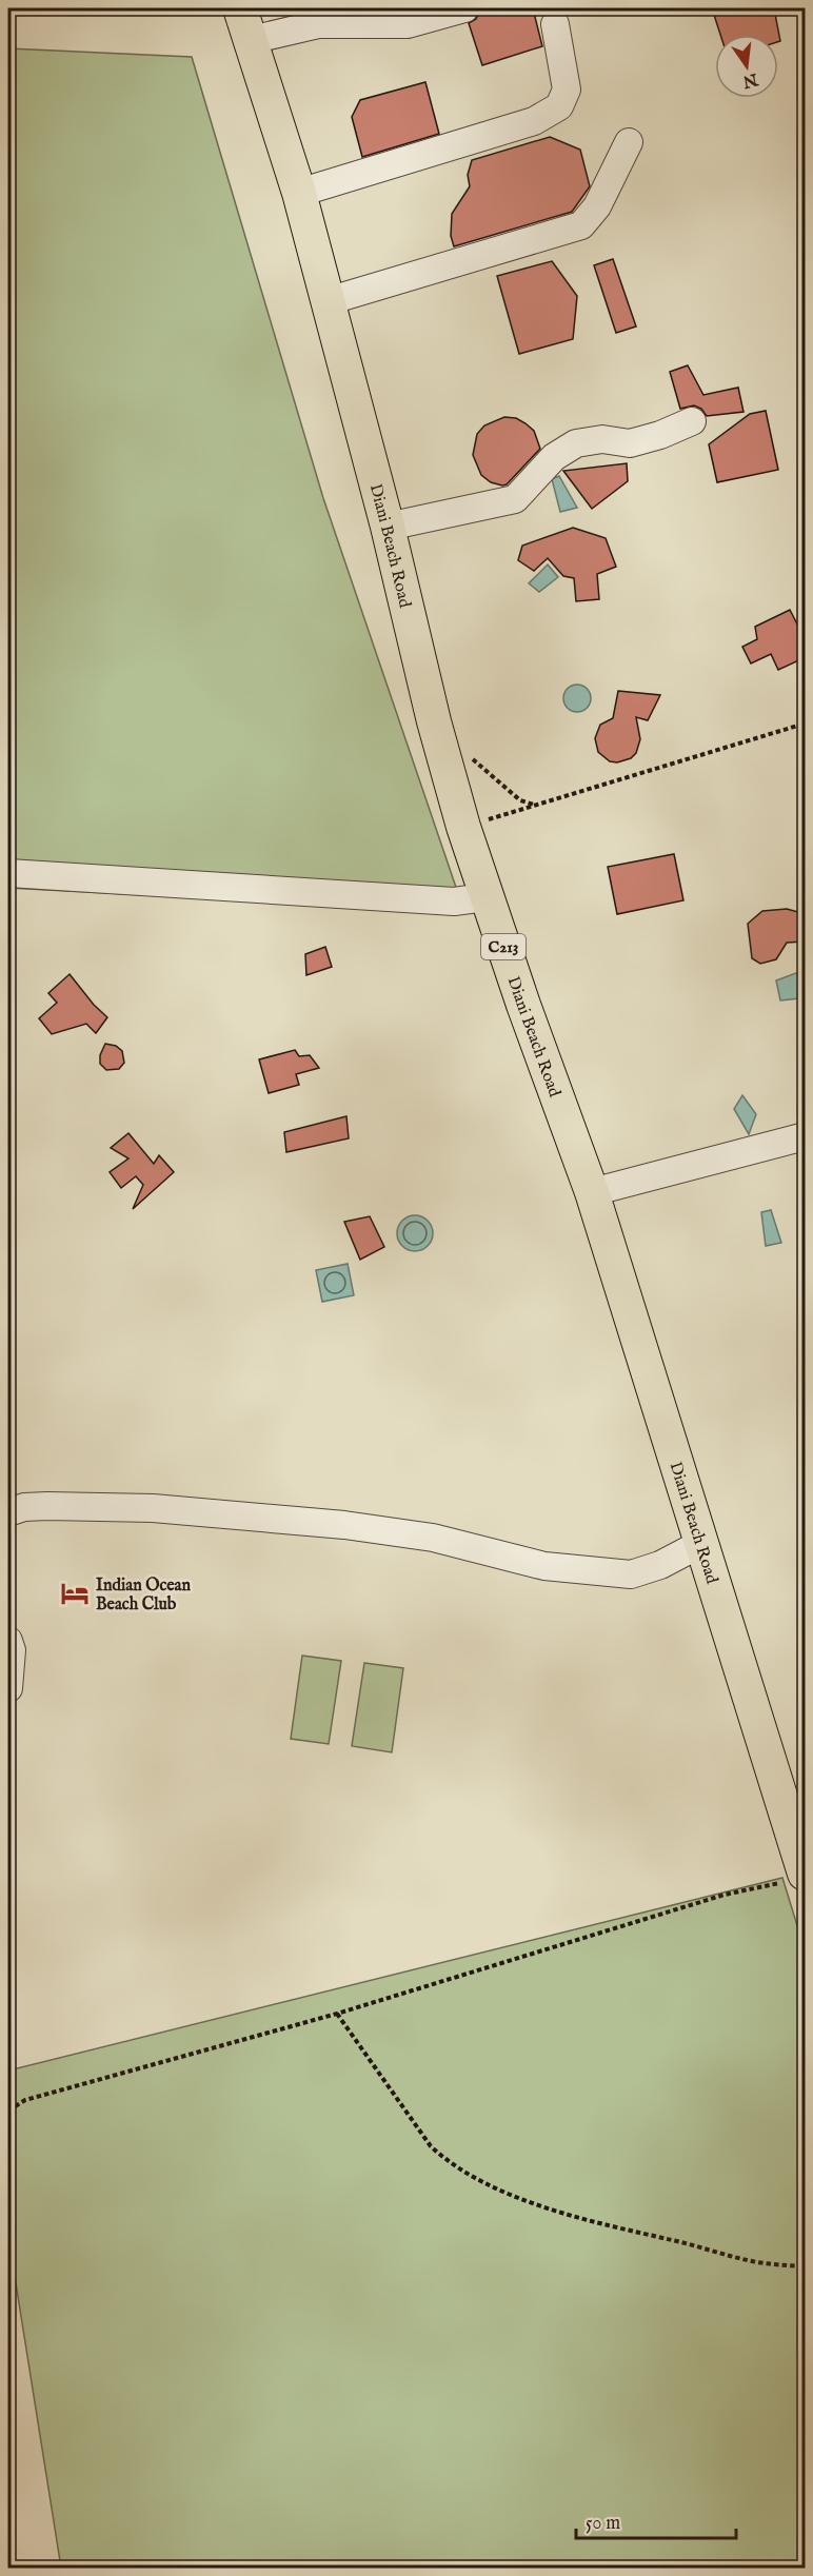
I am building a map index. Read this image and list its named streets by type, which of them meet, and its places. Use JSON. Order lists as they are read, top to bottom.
{
  "streets": {
    "main road": ["Diani Beach Road", "C213"]
  },
  "places": {
    "hotel": ["Indian Ocean Beach Club"]
  },
  "scale_bar": "50 m",
  "north": "bottom"
}
